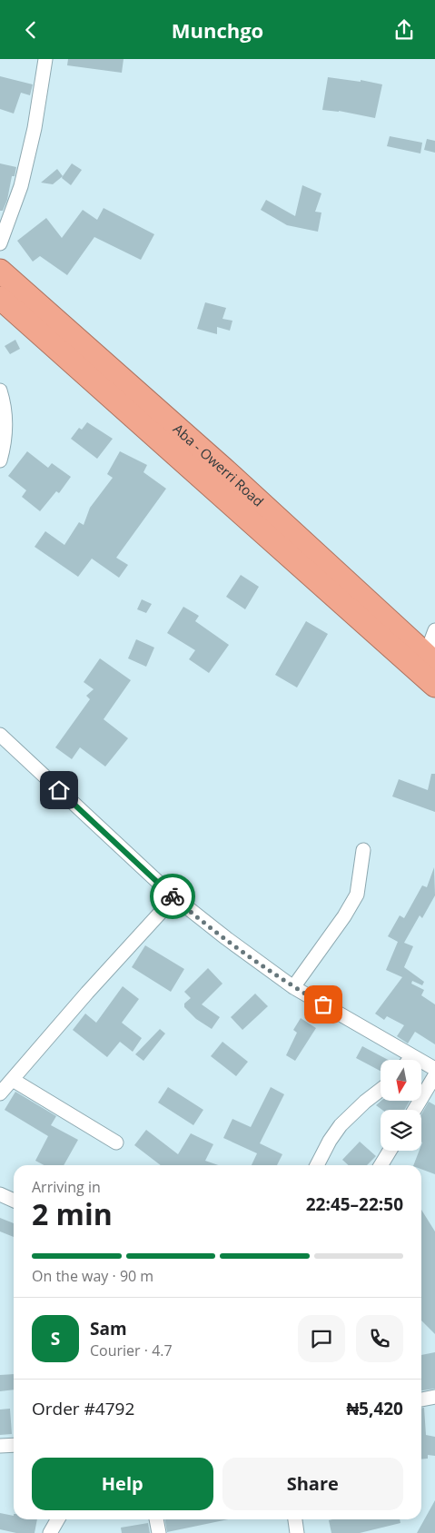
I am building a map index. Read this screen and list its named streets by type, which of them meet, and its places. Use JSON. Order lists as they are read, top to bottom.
{
  "streets": {
    "highway": ["Aba - Owerri Road"]
  },
  "north": "bottom",
  "page": {
    "header": "Munchgo",
    "heading": ["2 min", "Arriving in", "22:45–22:50"],
    "panel": [
      "Sam",
      "Courier · 4.7",
      "Order #4792",
      "₦5,420"
    ],
    "bar": "On the way · 90 m",
    "round": "S",
    "buttons": ["Help", "Share"]
  }
}
